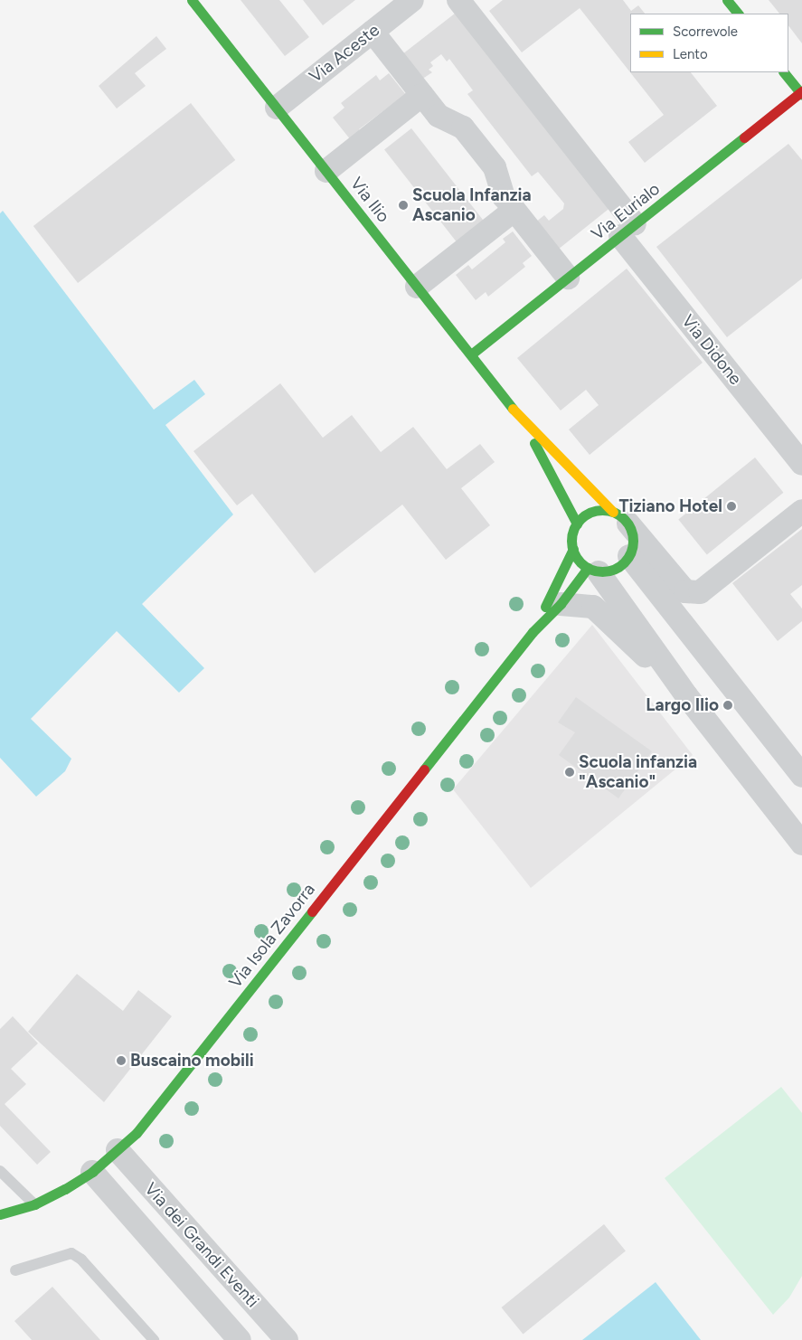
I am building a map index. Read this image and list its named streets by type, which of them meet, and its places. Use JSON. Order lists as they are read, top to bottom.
{
  "streets": {
    "main road": ["Via Ilio", "Via Eurialo", "Via Isola Zavorra"],
    "street": ["Via Aceste", "Via Didone", "Via dei Grandi Eventi"]
  },
  "crossings": [
    ["Via Aceste", "Via Ilio"],
    ["Via Ilio", "Via Eurialo"],
    ["Via Ilio", "Via Isola Zavorra"],
    ["Via Eurialo", "Via Didone"],
    ["Via Isola Zavorra", "Via dei Grandi Eventi"]
  ],
  "places": [
    "Scuola Infanzia Ascanio",
    "Tiziano Hotel",
    "Largo Ilio",
    "Scuola infanzia \"Ascanio\"",
    "Buscaino mobili"
  ],
  "legend": ["Scorrevole", "Lento"]
}
